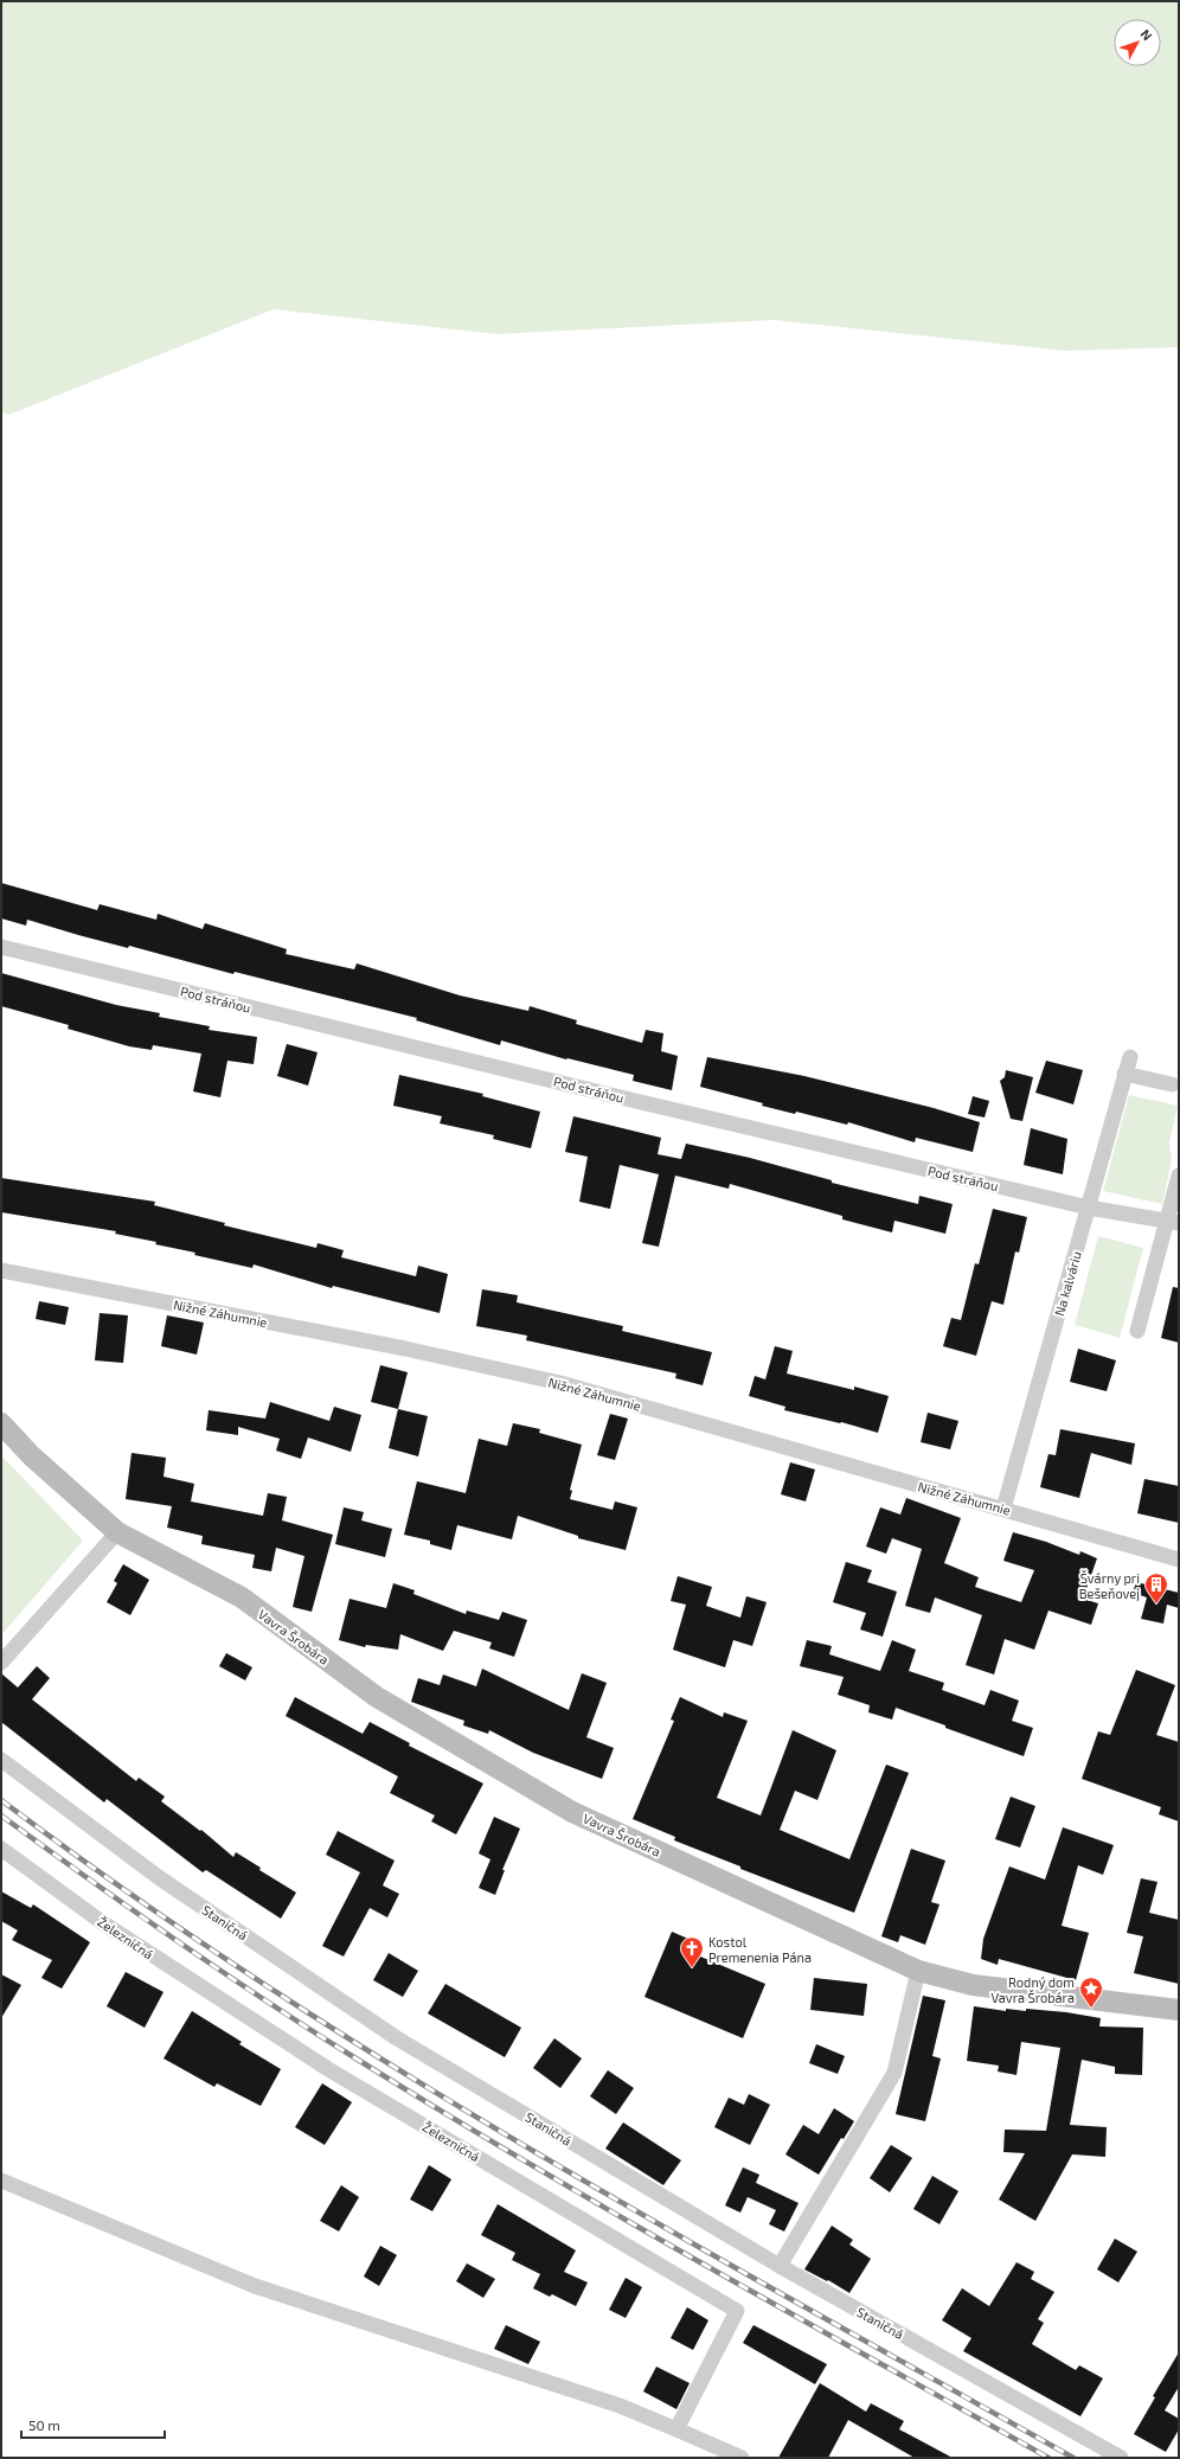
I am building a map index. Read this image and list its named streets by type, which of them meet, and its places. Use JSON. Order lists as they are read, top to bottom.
{
  "streets": {
    "street": [
      "Pod stráňou",
      "Na kalváriu",
      "Nižné Záhumnie",
      "Vavra Šrobára",
      "Staničná",
      "Železničná"
    ]
  },
  "crossings": [
    ["Pod stráňou", "Na kalváriu"],
    ["Na kalváriu", "Nižné Záhumnie"]
  ],
  "places": {
    "building": ["Švárny pri Bešeňovej"],
    "church": ["Kostol Premenenia Pána"],
    "place": ["Rodný dom Vavra Šrobára"]
  },
  "scale_bar": "50 m",
  "north": "top right"
}
